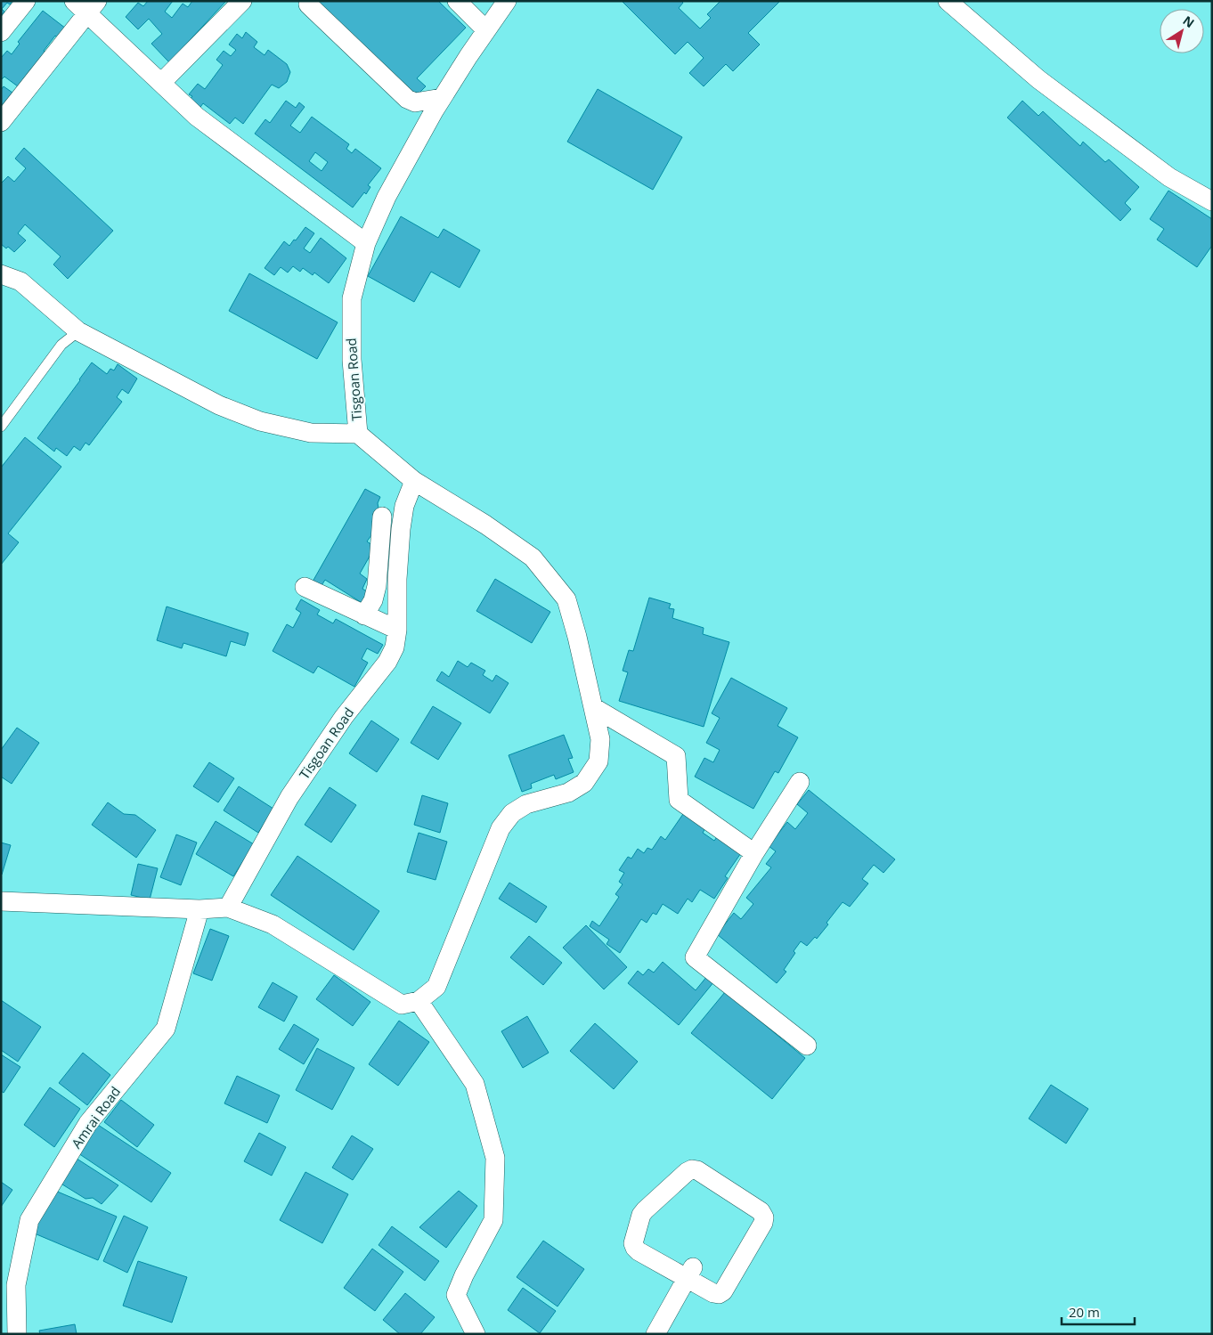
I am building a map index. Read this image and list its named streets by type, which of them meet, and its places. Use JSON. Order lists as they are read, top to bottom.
{
  "streets": {
    "street": ["Tisgoan Road", "Amrai Road"]
  },
  "scale_bar": "20 m",
  "north": "top right"
}
